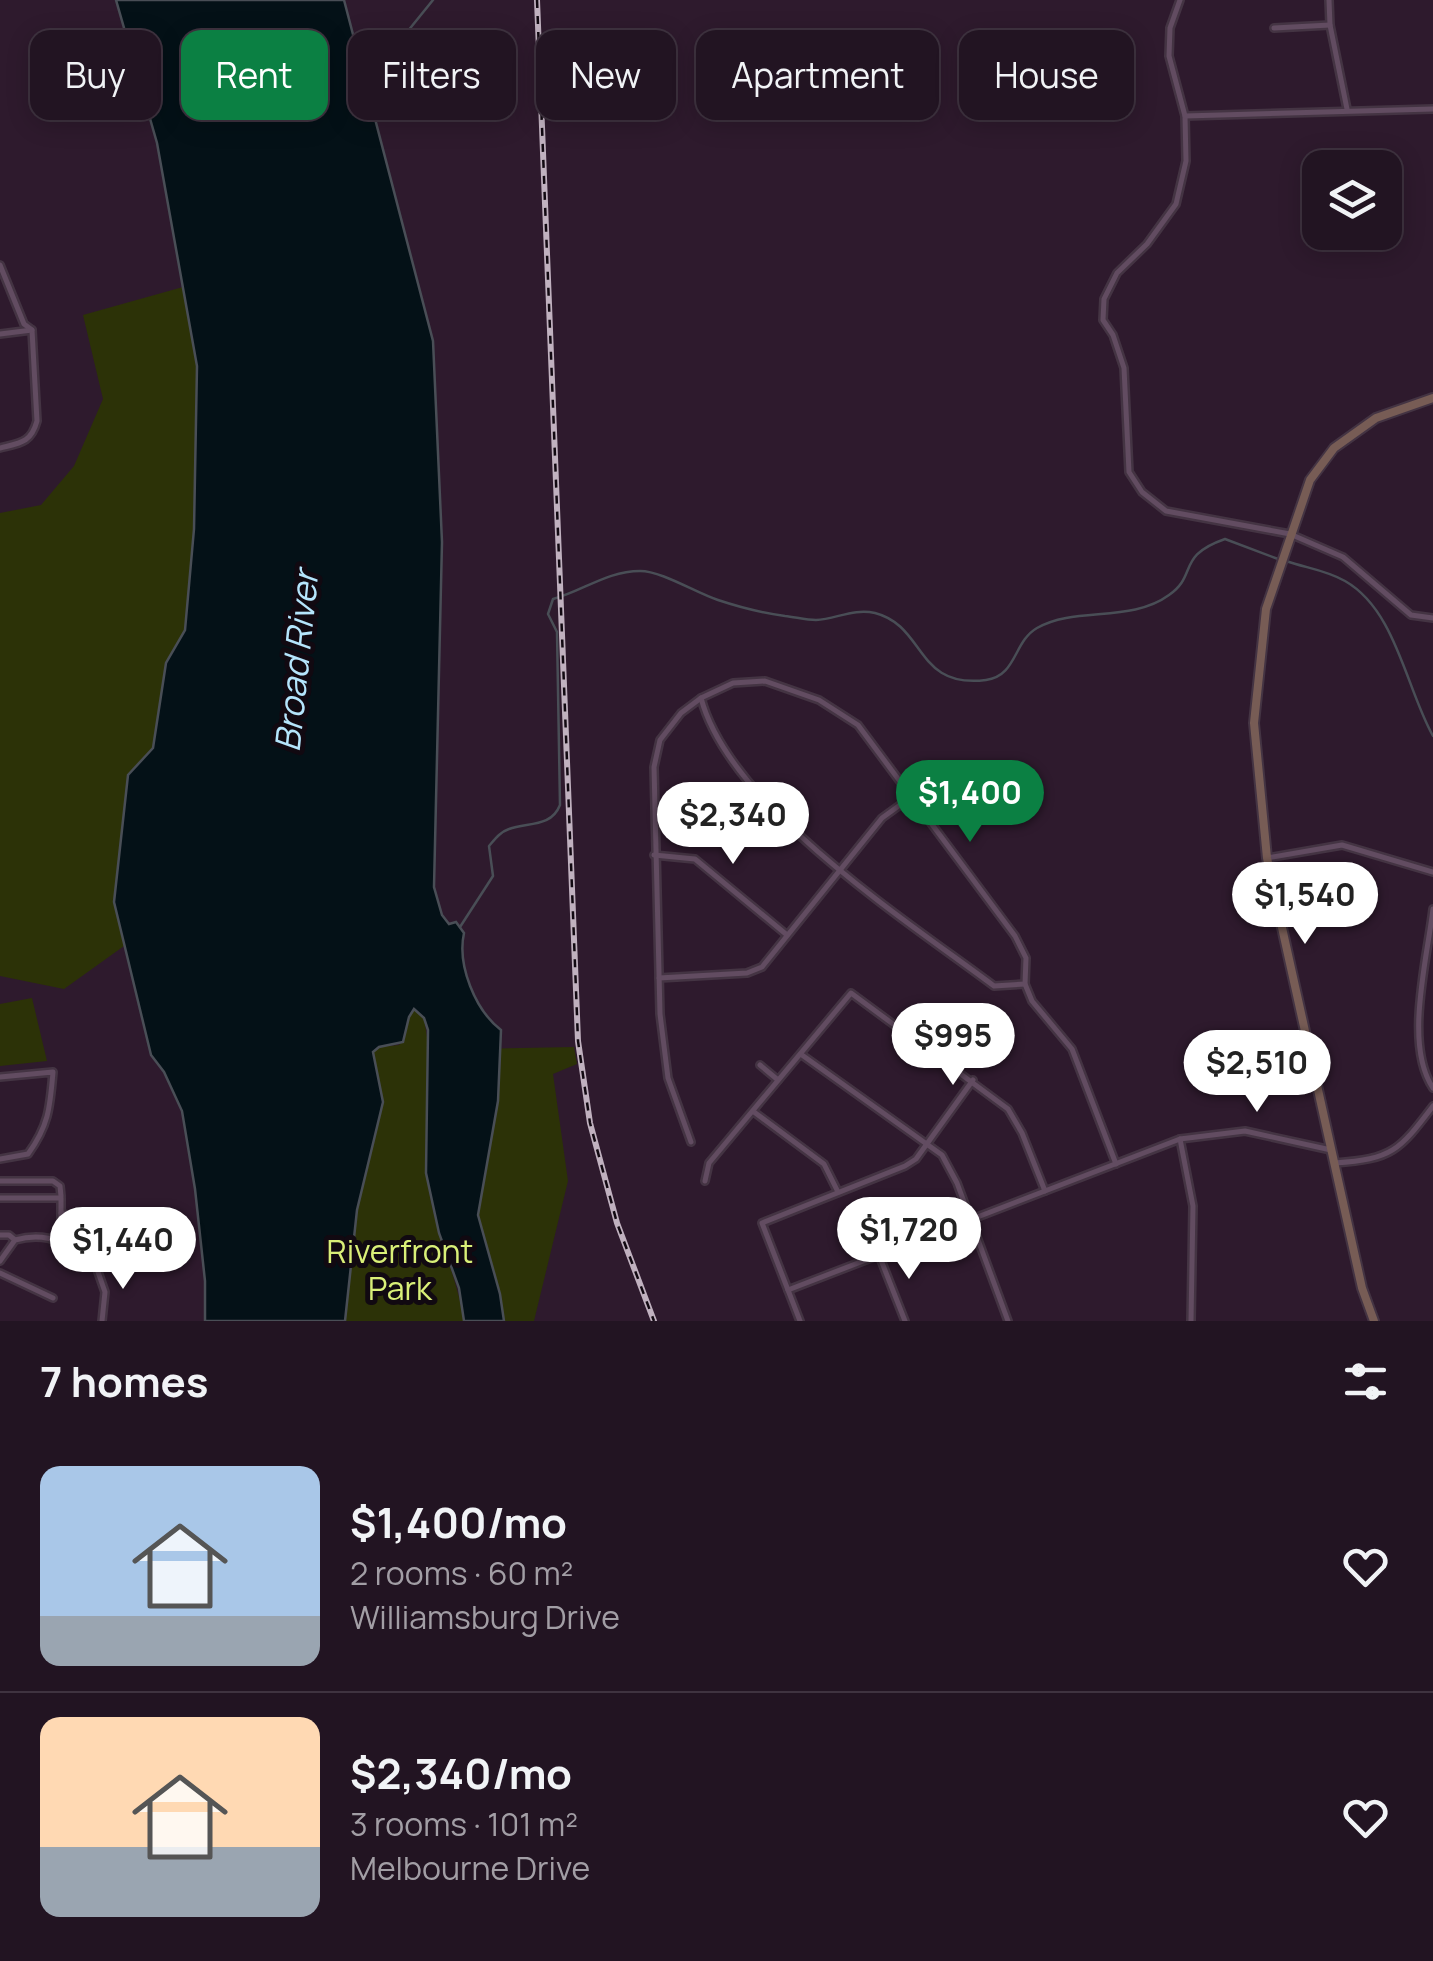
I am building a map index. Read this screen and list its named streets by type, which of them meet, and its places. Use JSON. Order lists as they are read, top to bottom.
{
  "water": ["Broad River"],
  "parks": ["Riverfront Park"],
  "page": {
    "chip": [
      "Buy",
      "Rent",
      "Filters",
      "New",
      "Apartment",
      "House"
    ],
    "price": [
      "$1,400",
      "$2,340",
      "$1,540",
      "$995",
      "$2,510",
      "$1,720",
      "$1,440"
    ],
    "heading": "7 homes",
    "list": [
      {
        "name": "$1,400/mo",
        "note": "2 rooms · 60 m² · Williamsburg Drive"
      },
      {
        "name": "$2,340/mo",
        "note": "3 rooms · 101 m² · Melbourne Drive"
      }
    ]
  }
}
